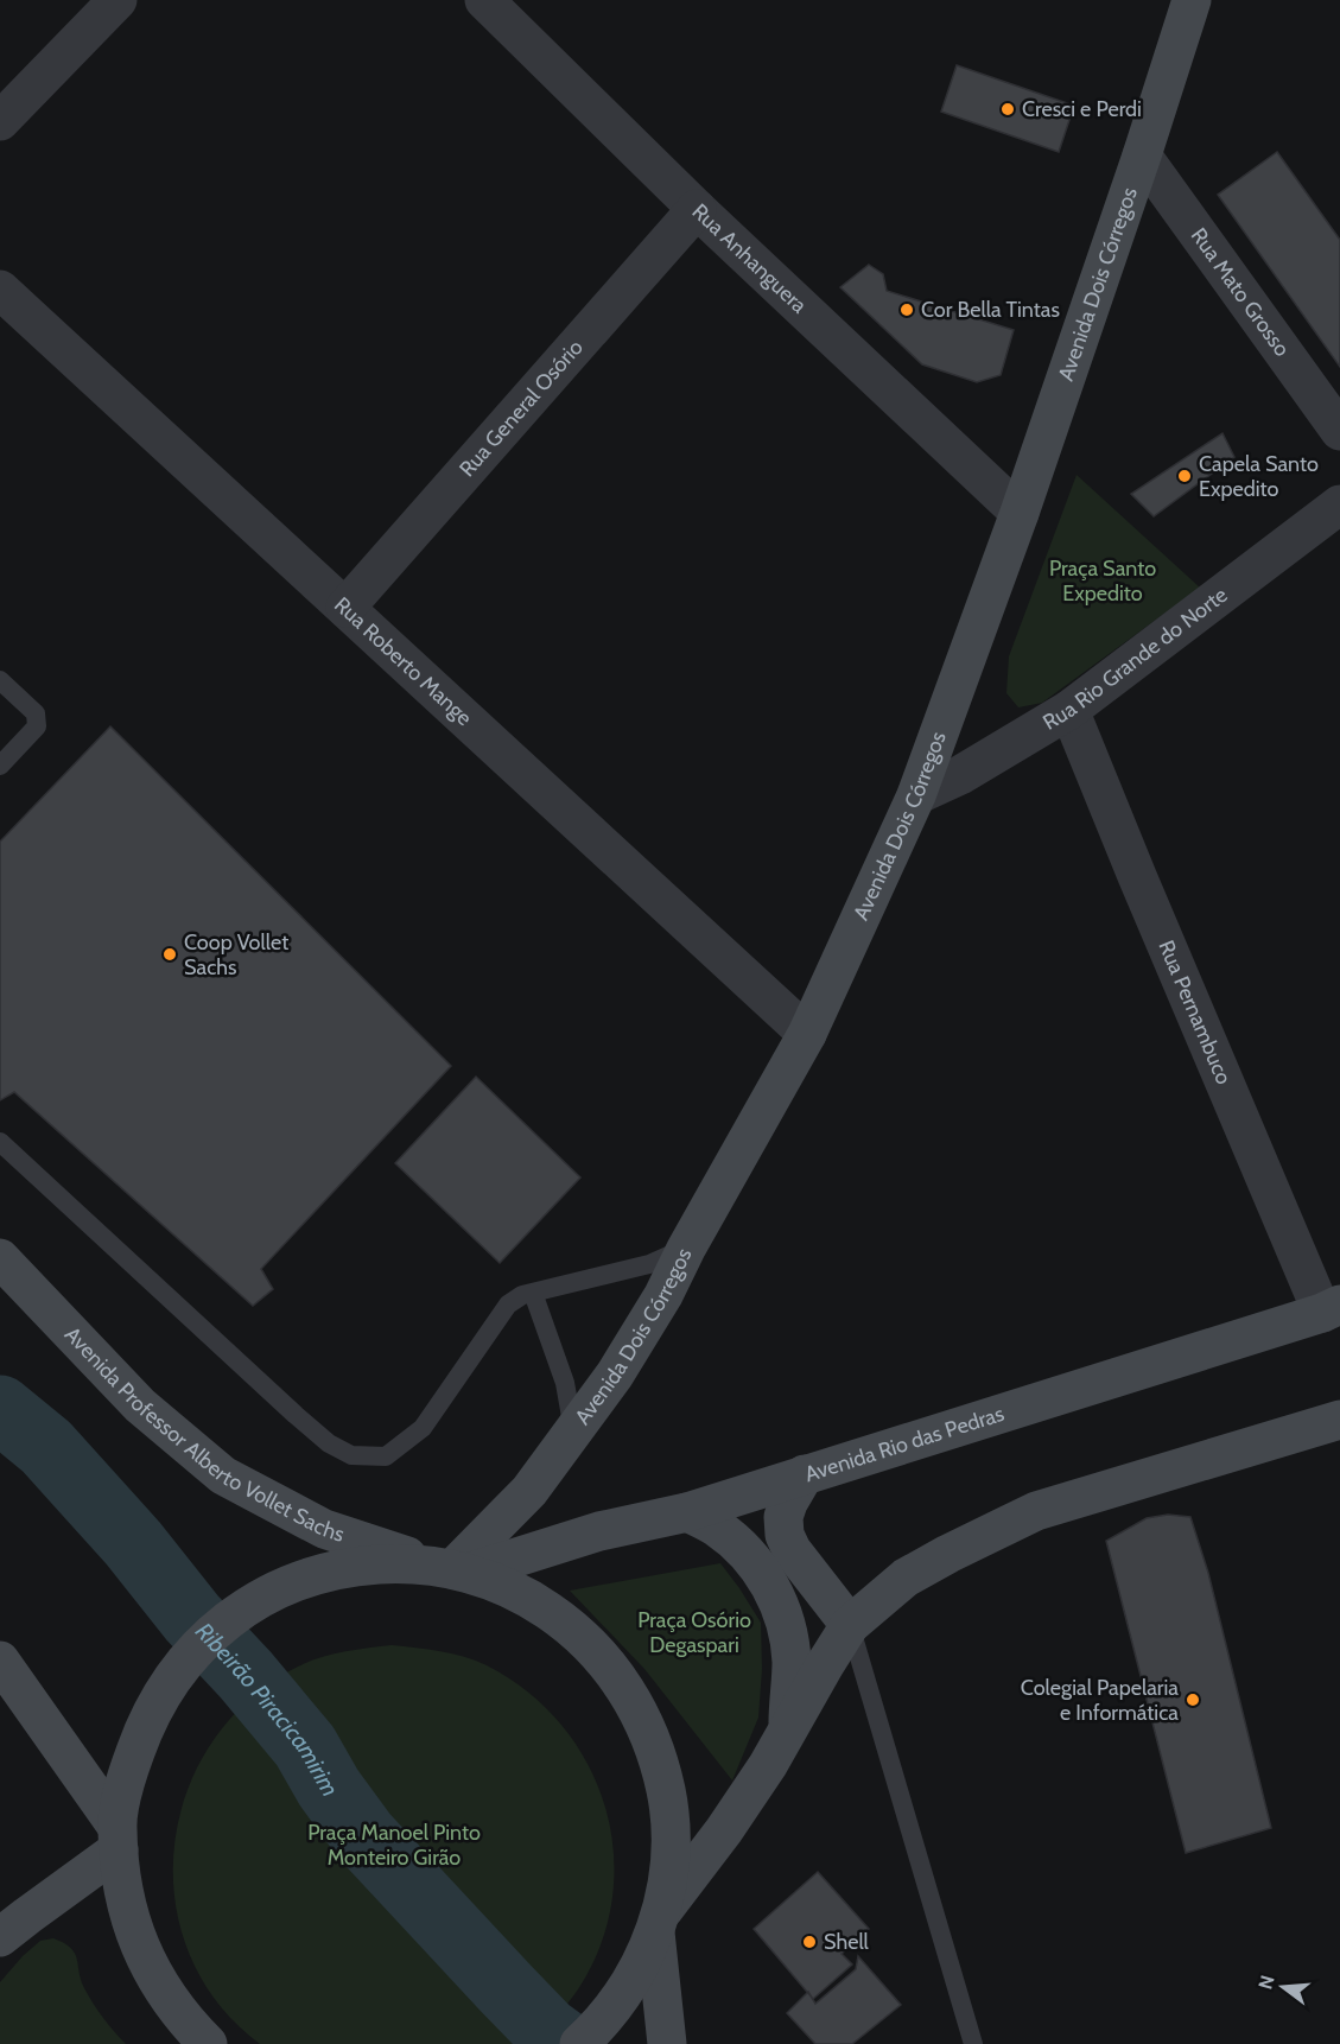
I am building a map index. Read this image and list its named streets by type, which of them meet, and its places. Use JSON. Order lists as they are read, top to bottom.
{
  "streets": {
    "main road": ["Avenida Dois Córregos", "Avenida Professor Alberto Vollet Sachs", "Avenida Rio das Pedras"],
    "street": [
      "Rua Anhanguera",
      "Rua Mato Grosso",
      "Rua General Osório",
      "Rua Rio Grande do Norte",
      "Rua Roberto Mange",
      "Rua Pernambuco"
    ]
  },
  "crossings": [
    ["Rua Anhanguera", "Avenida Dois Córregos"],
    ["Rua Anhanguera", "Rua General Osório"],
    ["Avenida Dois Córregos", "Rua Mato Grosso"],
    ["Avenida Dois Córregos", "Rua Rio Grande do Norte"],
    ["Avenida Dois Córregos", "Rua Roberto Mange"],
    ["Avenida Dois Córregos", "Avenida Professor Alberto Vollet Sachs"],
    ["Avenida Dois Córregos", "Avenida Rio das Pedras"],
    ["Rua General Osório", "Rua Roberto Mange"],
    ["Rua Rio Grande do Norte", "Rua Pernambuco"],
    ["Rua Pernambuco", "Avenida Rio das Pedras"],
    ["Avenida Professor Alberto Vollet Sachs", "Avenida Rio das Pedras"]
  ],
  "water": ["Ribeirão Piracicamirim"],
  "parks": ["Praça Santo Expedito", "Praça Osório Degaspari", "Praça Manoel Pinto Monteiro Girão"],
  "places": [
    "Cresci e Perdi",
    "Cor Bella Tintas",
    "Capela Santo Expedito",
    "Coop Vollet Sachs",
    "Colegial Papelaria e Informática",
    "Shell"
  ],
  "north": "left"
}
